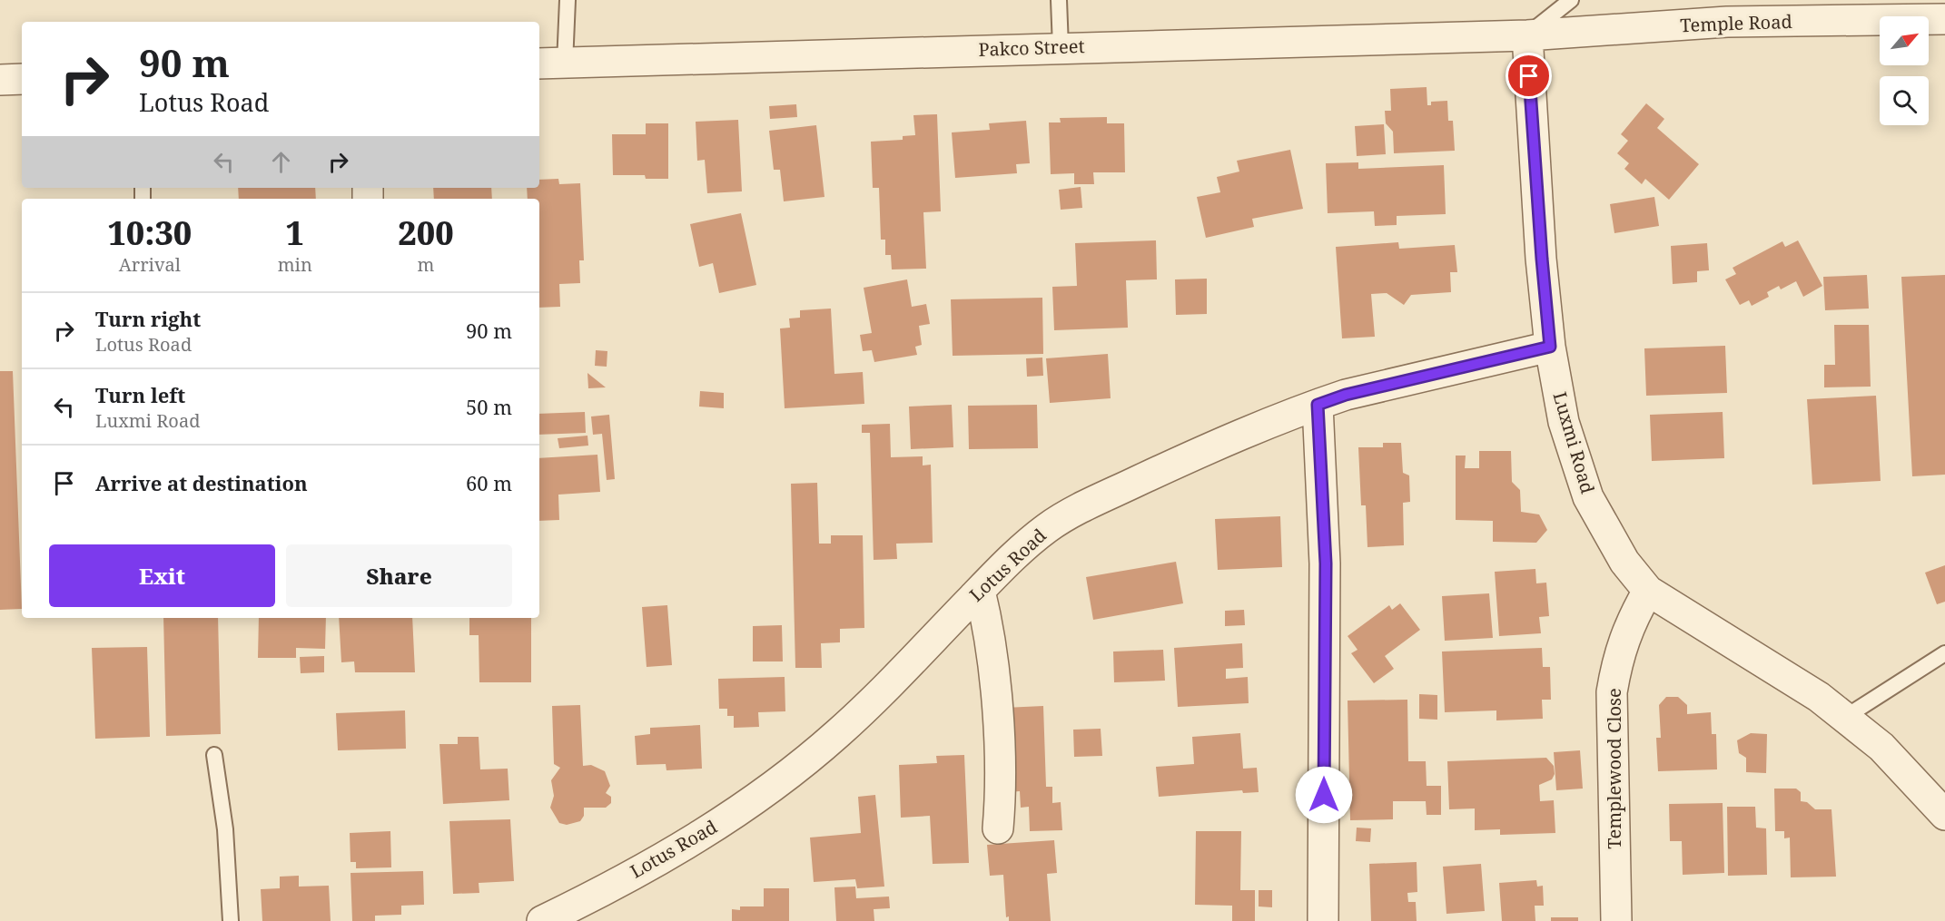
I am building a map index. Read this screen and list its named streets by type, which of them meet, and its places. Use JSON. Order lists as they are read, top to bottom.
{
  "streets": {
    "street": [
      "Temple Road",
      "Pakco Street",
      "Luxmi Road",
      "Lotus Road",
      "Templewood Close"
    ]
  },
  "crossings": [
    ["Temple Road", "Pakco Street"],
    ["Temple Road", "Luxmi Road"],
    ["Pakco Street", "Luxmi Road"],
    ["Luxmi Road", "Lotus Road"],
    ["Luxmi Road", "Templewood Close"]
  ],
  "north": "top right",
  "page": {
    "turn": ["90 m", "Lotus Road"],
    "eta": [
      "10:30",
      "Arrival",
      "1",
      "min",
      "200",
      "m"
    ],
    "list": [
      {
        "name": "Turn right",
        "note": "Lotus Road",
        "value": "90 m"
      },
      {
        "name": "Turn left",
        "note": "Luxmi Road",
        "value": "50 m"
      },
      {
        "name": "Arrive at destination",
        "value": "60 m"
      }
    ],
    "buttons": ["Exit", "Share"]
  }
}
